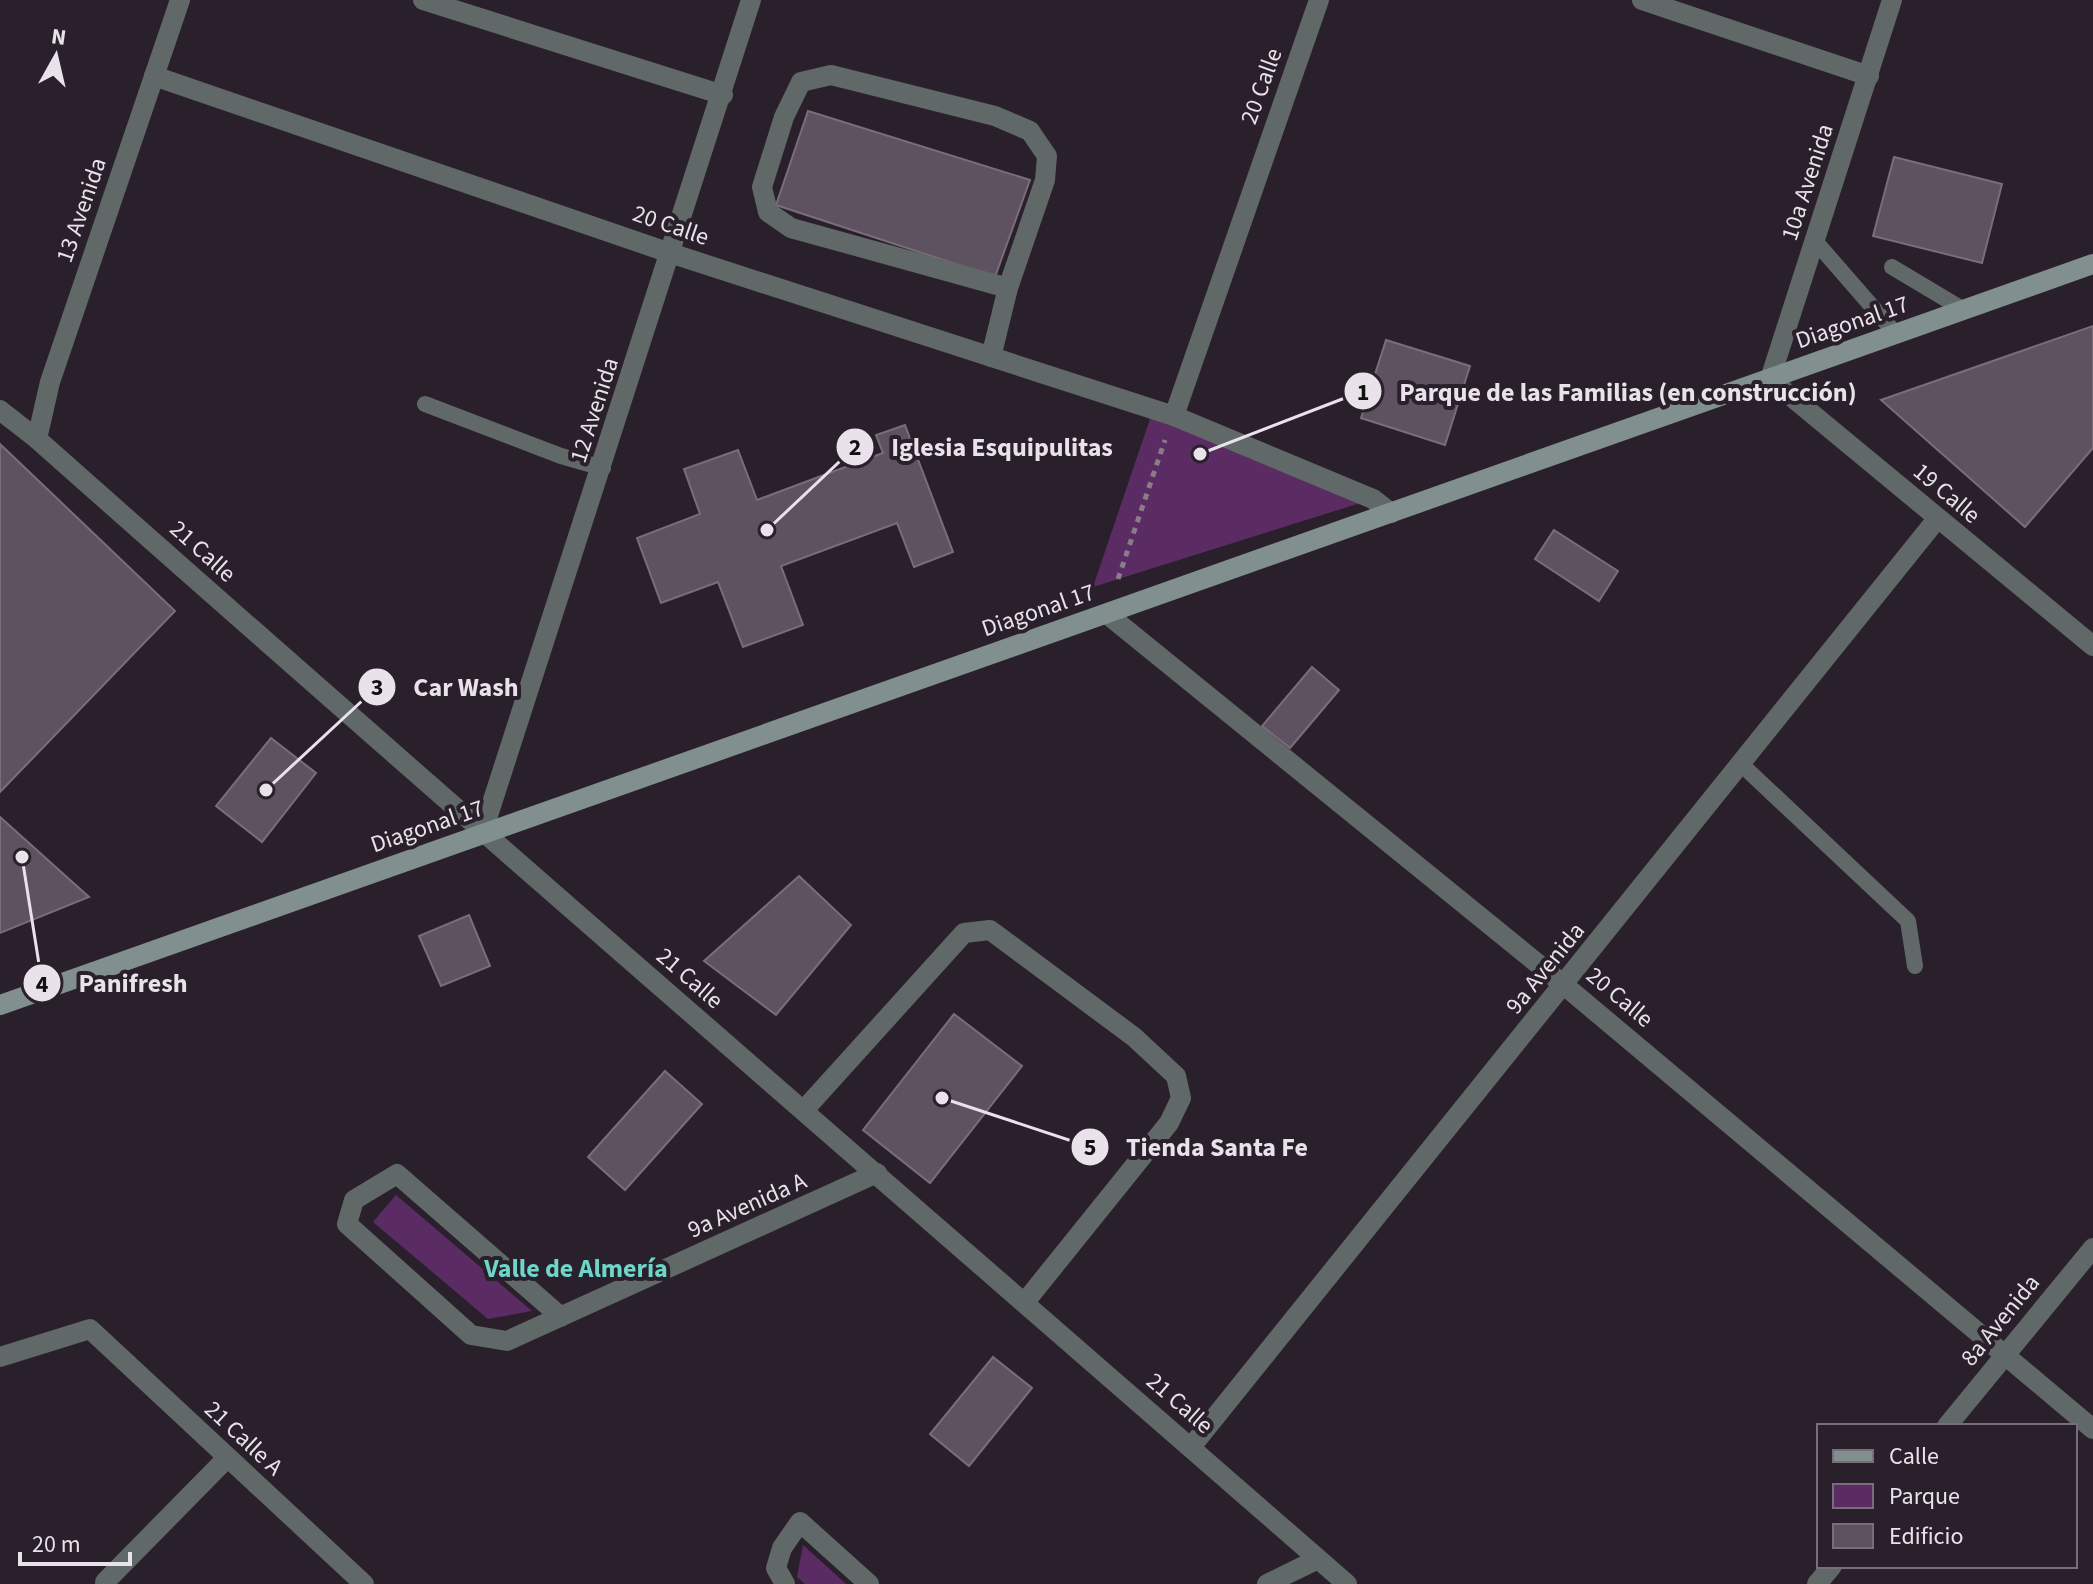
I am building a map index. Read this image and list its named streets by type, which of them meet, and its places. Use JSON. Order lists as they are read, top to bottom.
{
  "streets": {
    "main road": ["Diagonal 17"],
    "street": [
      "20 Calle",
      "10a Avenida",
      "13 Avenida",
      "12 Avenida",
      "19 Calle",
      "21 Calle",
      "9a Avenida",
      "9a Avenida A",
      "8a Avenida",
      "21 Calle A"
    ]
  },
  "crossings": [
    ["20 Calle", "13 Avenida"],
    ["20 Calle", "Diagonal 17"],
    ["20 Calle", "12 Avenida"],
    ["20 Calle", "9a Avenida"],
    ["20 Calle", "8a Avenida"],
    ["10a Avenida", "Diagonal 17"],
    ["10a Avenida", "19 Calle"],
    ["13 Avenida", "21 Calle"],
    ["Diagonal 17", "12 Avenida"],
    ["Diagonal 17", "19 Calle"],
    ["Diagonal 17", "21 Calle"],
    ["12 Avenida", "21 Calle"],
    ["19 Calle", "9a Avenida"],
    ["21 Calle", "9a Avenida"],
    ["21 Calle", "9a Avenida A"]
  ],
  "districts": ["Valle de Almería"],
  "places": [
    "Parque de las Familias (en construcción)",
    "Iglesia Esquipulitas",
    "Car Wash",
    "Panifresh",
    "Tienda Santa Fe"
  ],
  "legend": ["Calle", "Parque", "Edificio"],
  "scale_bar": "20 m",
  "north": "top"
}
